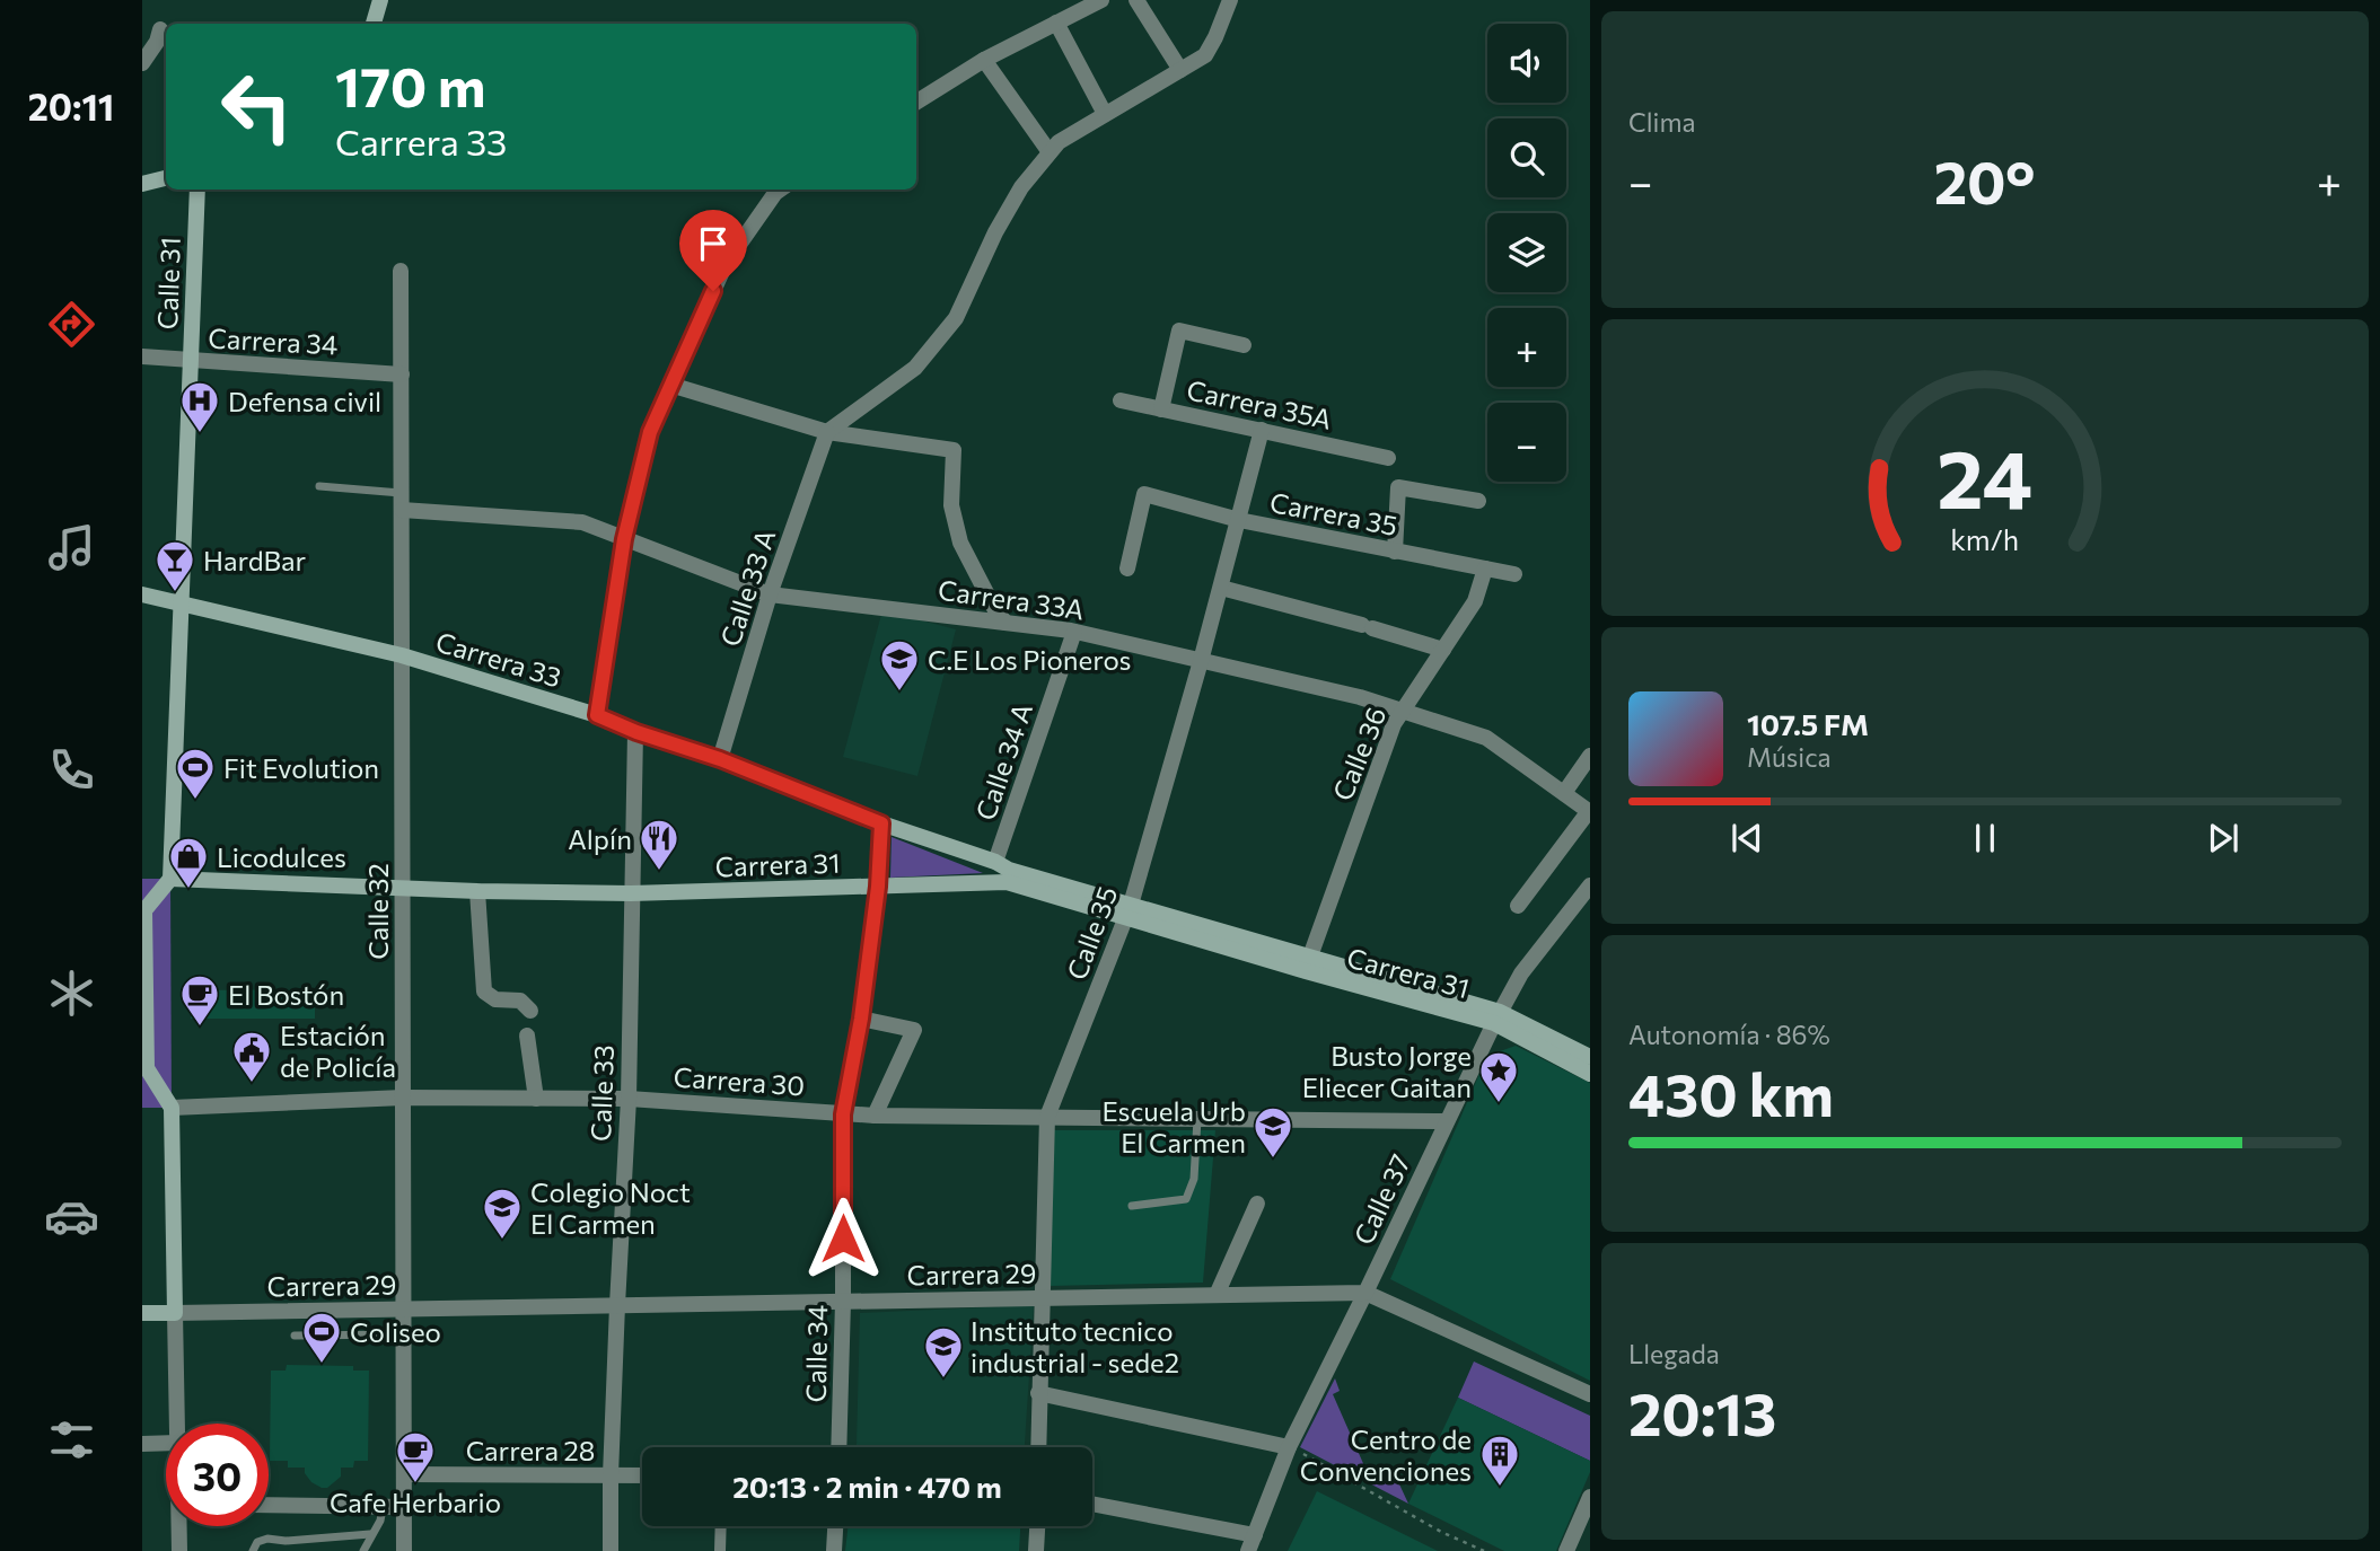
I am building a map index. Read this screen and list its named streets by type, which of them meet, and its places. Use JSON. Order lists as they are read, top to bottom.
{
  "streets": {
    "main road": [
      "Calle 31",
      "Carrera 33",
      "Carrera 31",
      "Carrera 29"
    ],
    "street": [
      "Carrera 34",
      "Carrera 35A",
      "Carrera 35",
      "Calle 33 A",
      "Carrera 33A",
      "Calle 36",
      "Calle 34 A",
      "Calle 32",
      "Calle 35",
      "Carrera 30",
      "Calle 33",
      "Calle 37",
      "Calle 34",
      "Carrera 28"
    ]
  },
  "crossings": [
    ["Calle 31", "Carrera 34"],
    ["Calle 31", "Carrera 33"],
    ["Calle 31", "Carrera 31"],
    ["Carrera 34", "Calle 32"],
    ["Carrera 35A", "Calle 35"],
    ["Carrera 35", "Calle 36"],
    ["Carrera 35", "Calle 35"],
    ["Calle 33 A", "Carrera 33A"],
    ["Calle 33 A", "Carrera 33"],
    ["Carrera 33A", "Calle 36"],
    ["Carrera 33A", "Calle 34 A"],
    ["Carrera 33A", "Calle 32"],
    ["Carrera 33A", "Calle 35"],
    ["Carrera 33", "Calle 34 A"],
    ["Carrera 33", "Carrera 31"],
    ["Carrera 33", "Calle 32"],
    ["Carrera 33", "Calle 33"],
    ["Carrera 33", "Calle 34"],
    ["Calle 36", "Carrera 31"],
    ["Calle 34 A", "Carrera 31"],
    ["Carrera 31", "Calle 32"],
    ["Carrera 31", "Calle 35"],
    ["Carrera 31", "Calle 33"],
    ["Carrera 31", "Calle 37"],
    ["Carrera 31", "Calle 34"],
    ["Calle 32", "Carrera 30"],
    ["Calle 32", "Carrera 29"],
    ["Calle 32", "Carrera 28"],
    ["Calle 35", "Carrera 30"],
    ["Calle 35", "Carrera 29"],
    ["Carrera 30", "Calle 33"],
    ["Carrera 30", "Calle 37"],
    ["Carrera 30", "Calle 34"],
    ["Calle 33", "Carrera 29"],
    ["Calle 33", "Carrera 28"],
    ["Calle 37", "Carrera 29"],
    ["Carrera 29", "Calle 34"]
  ],
  "places": {
    "hospital": ["Defensa civil"],
    "bar": ["HardBar"],
    "school or university": [
      "C.E Los Pioneros",
      "Escuela Urb El Carmen",
      "Colegio Noct El Carmen",
      "Instituto tecnico industrial - sede2"
    ],
    "sports": ["Fit Evolution", "Coliseo"],
    "restaurant": ["Alpín"],
    "shop": ["Licodulces"],
    "cafe": ["El Bostón", "Cafe Herbario"],
    "public building": ["Estación de Policía"],
    "place": ["Busto Jorge Eliecer Gaitan"],
    "building": ["Centro de Convenciones"]
  },
  "page": {
    "tabs": "20:11",
    "tile": [
      "Clima",
      ["Autonomía · 86%", "430 km"],
      ["Llegada", "20:13"]
    ],
    "map_buttons": ["+", "−"],
    "turn": ["170 m", "Carrera 33"],
    "heat": ["−", "20°", "+"],
    "song": ["107.5 FM", "Música"],
    "limit": "30",
    "trip": "20:13 · 2 min · 470 m",
    "gauge": ["24", "km/h"]
  }
}
